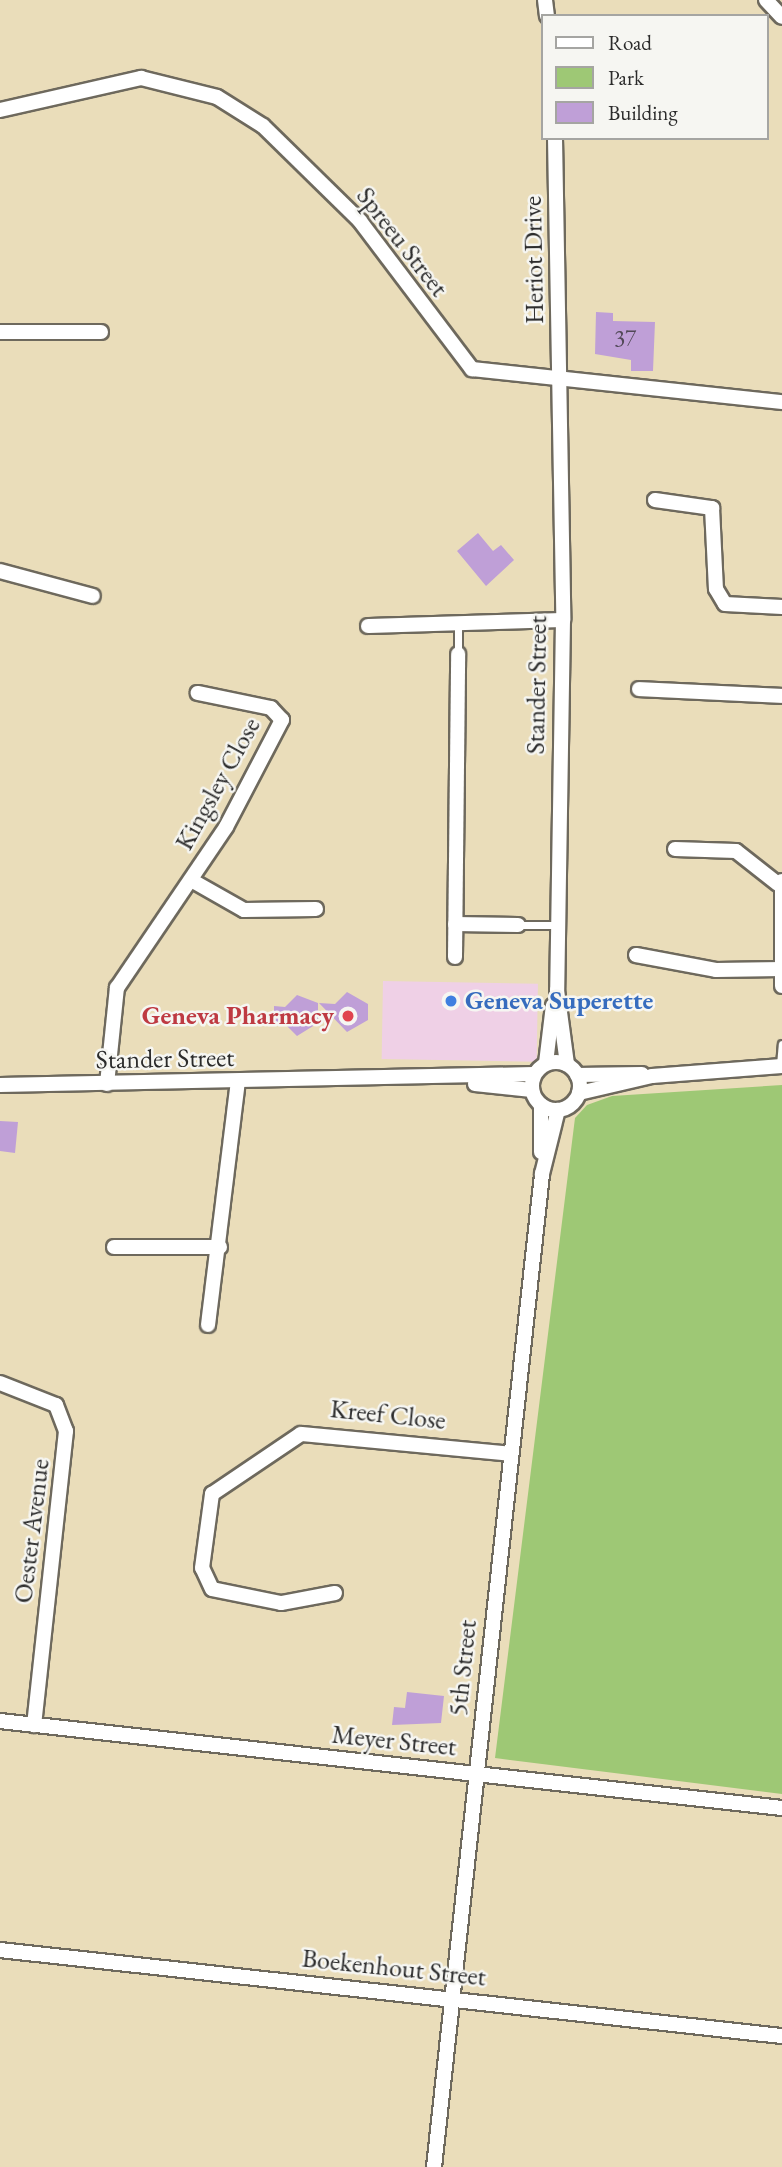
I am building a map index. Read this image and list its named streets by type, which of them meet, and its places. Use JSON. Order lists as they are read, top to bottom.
{
  "streets": {
    "street": [
      "Spreeu Street",
      "Heriot Drive",
      "Stander Street",
      "Kingsley Close",
      "Kreef Close",
      "Oester Avenue",
      "5th Street",
      "Meyer Street",
      "Boekenhout Street"
    ]
  },
  "crossings": [
    ["Spreeu Street", "Heriot Drive"],
    ["Spreeu Street", "Stander Street"],
    ["Heriot Drive", "Stander Street"],
    ["Stander Street", "Kingsley Close"],
    ["Stander Street", "5th Street"],
    ["Kreef Close", "5th Street"],
    ["Oester Avenue", "Meyer Street"],
    ["5th Street", "Meyer Street"],
    ["5th Street", "Boekenhout Street"]
  ],
  "places": ["Geneva Superette", "Geneva Pharmacy"],
  "house_numbers": ["37"],
  "legend": ["Road", "Park", "Building"]
}
